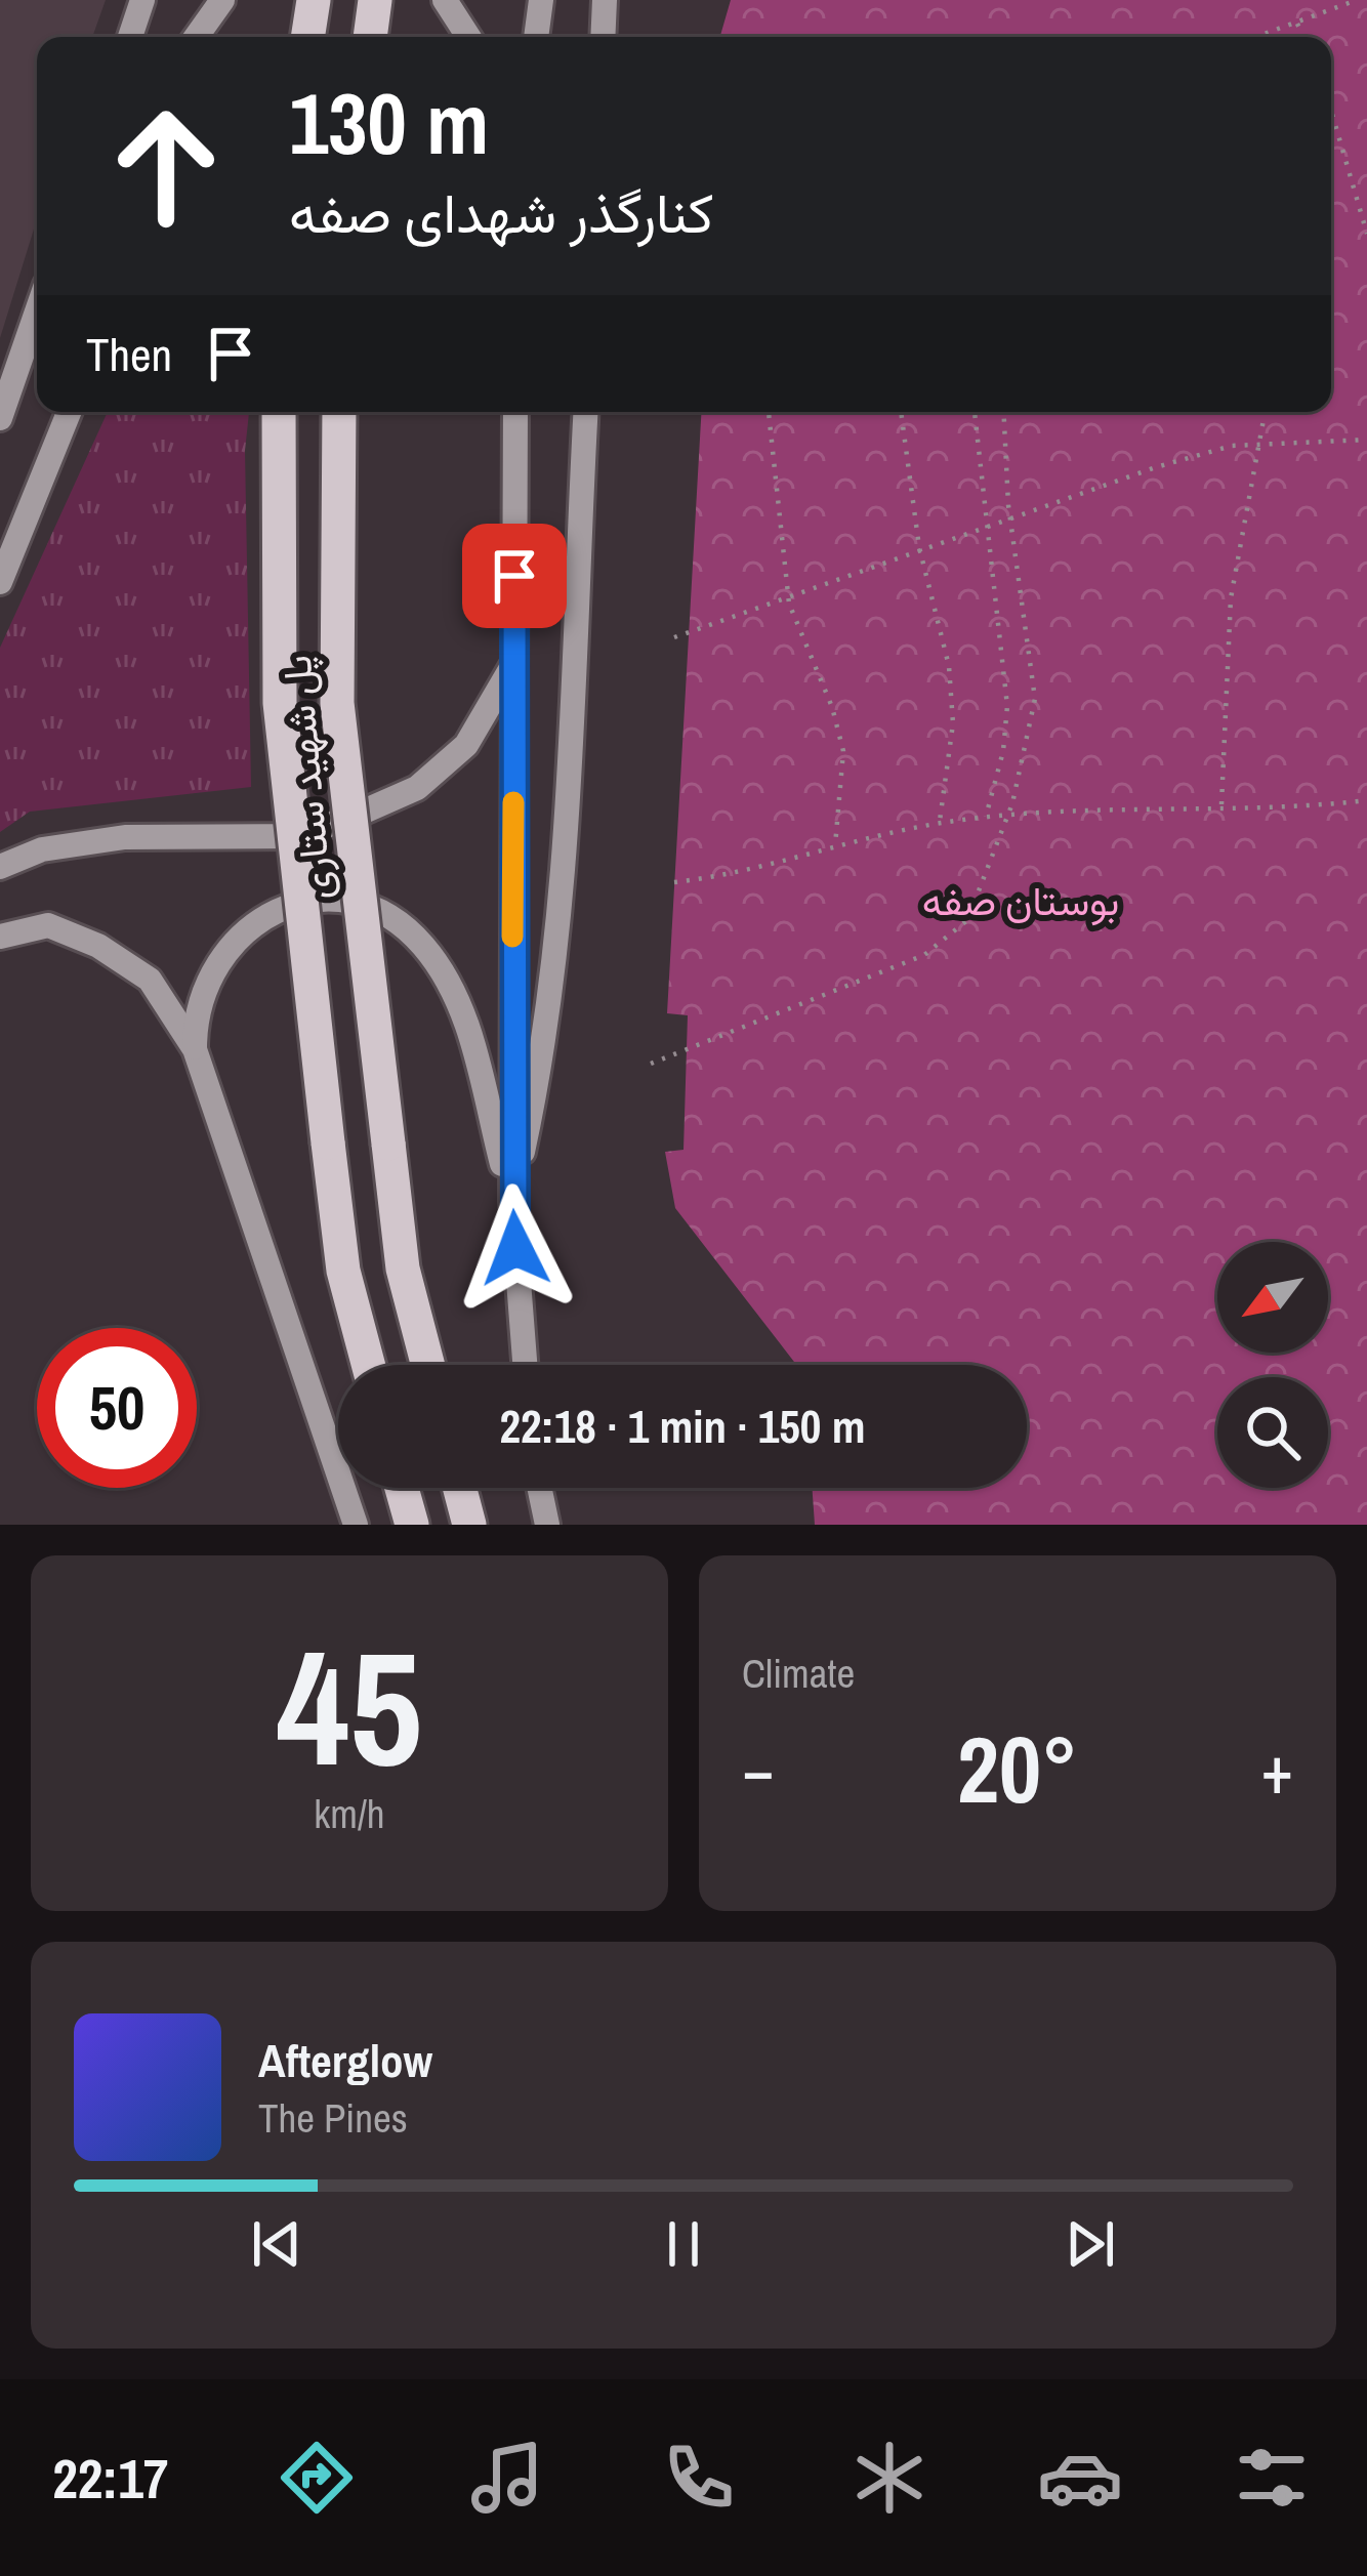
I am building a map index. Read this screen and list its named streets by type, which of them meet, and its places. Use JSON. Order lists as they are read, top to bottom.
{
  "streets": {
    "highway": ["پل شهید ستاری"]
  },
  "parks": ["بوستان صفه"],
  "north": "bottom left",
  "page": {
    "turn": ["130 m", "کنارگذر شهدای صفه"],
    "then": "Then",
    "limit": "50",
    "trip": "22:18 · 1 min · 150 m",
    "tile": [
      ["45", "km/h"],
      "Climate"
    ],
    "heat": ["−", "20°", "+"],
    "song": ["Afterglow", "The Pines"],
    "tabs": "22:17"
  }
}
